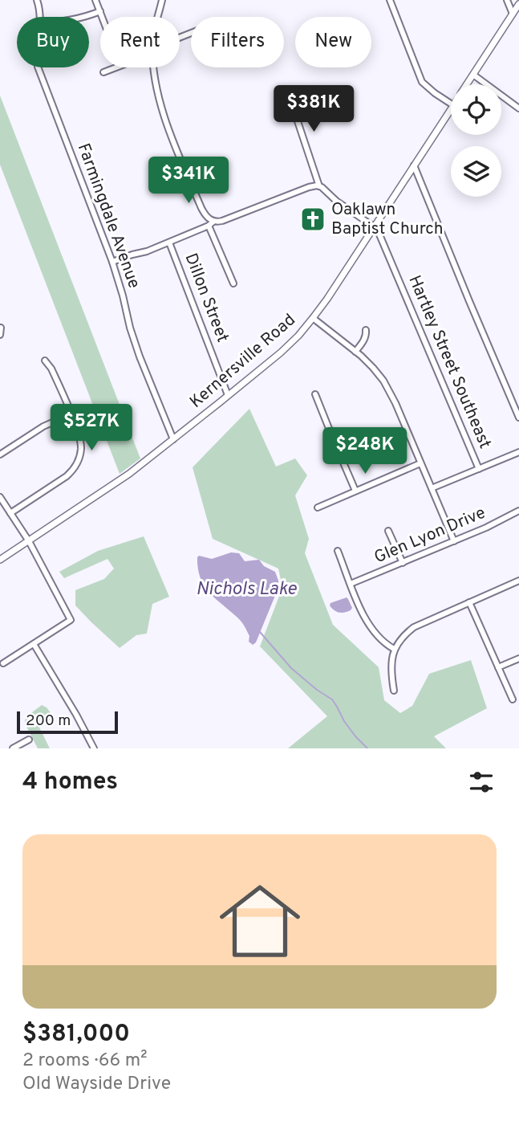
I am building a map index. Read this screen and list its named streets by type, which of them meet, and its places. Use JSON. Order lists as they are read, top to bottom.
{
  "streets": {
    "main road": ["Kernersville Road"],
    "street": [
      "Farmingdale Avenue",
      "Dillon Street",
      "Hartley Street Southeast",
      "Glen Lyon Drive"
    ]
  },
  "crossings": [
    ["Farmingdale Avenue", "Kernersville Road"],
    ["Dillon Street", "Kernersville Road"],
    ["Kernersville Road", "Hartley Street Southeast"]
  ],
  "water": ["Nichols Lake"],
  "places": {
    "church": ["Oaklawn Baptist Church"]
  },
  "scale_bar": "200 m",
  "page": {
    "chip": [
      "Buy",
      "Rent",
      "Filters",
      "New"
    ],
    "price": [
      "$381K",
      "$341K",
      "$527K",
      "$248K"
    ],
    "scale": "200 m",
    "heading": "4 homes",
    "list": [
      {
        "name": "$381,000",
        "note": "2 rooms · 66 m² · Old Wayside Drive"
      }
    ]
  }
}
